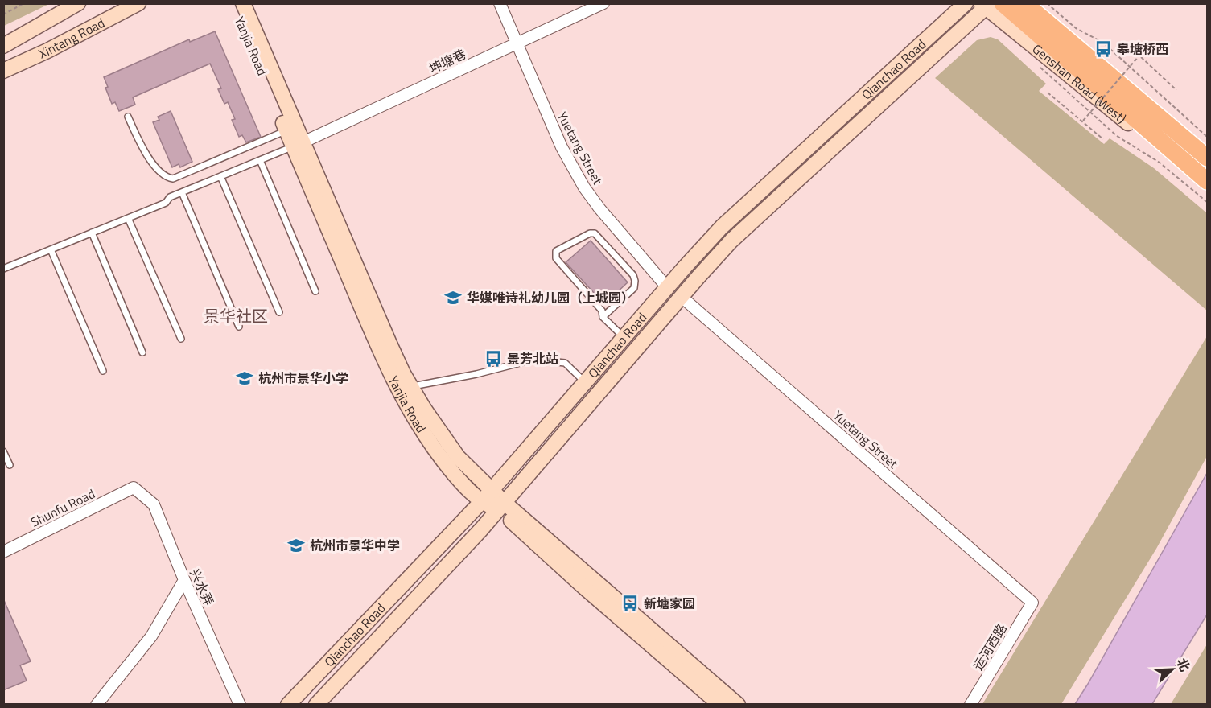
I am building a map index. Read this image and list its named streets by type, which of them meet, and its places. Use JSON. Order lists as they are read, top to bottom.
{
  "streets": {
    "main road": [
      "Xintang Road",
      "Yanjia Road",
      "Qianchao Road",
      "Genshan Road (West)"
    ],
    "street": [
      "坤塘巷",
      "Yuetang Street",
      "Shunfu Road",
      "兴水弄",
      "运河西路"
    ]
  },
  "crossings": [
    ["Yanjia Road", "坤塘巷"],
    ["Yanjia Road", "Qianchao Road"],
    ["坤塘巷", "Yuetang Street"],
    ["Qianchao Road", "Genshan Road (West)"],
    ["Qianchao Road", "Yuetang Street"],
    ["Yuetang Street", "运河西路"],
    ["Shunfu Road", "兴水弄"]
  ],
  "districts": ["景华社区"],
  "places": {
    "bus stop": ["皋塘桥西", "景芳北站", "新塘家园"],
    "school or university": ["华媒唯诗礼幼儿园（上城园）", "杭州市景华小学", "杭州市景华中学"]
  },
  "north": "top right"
}
